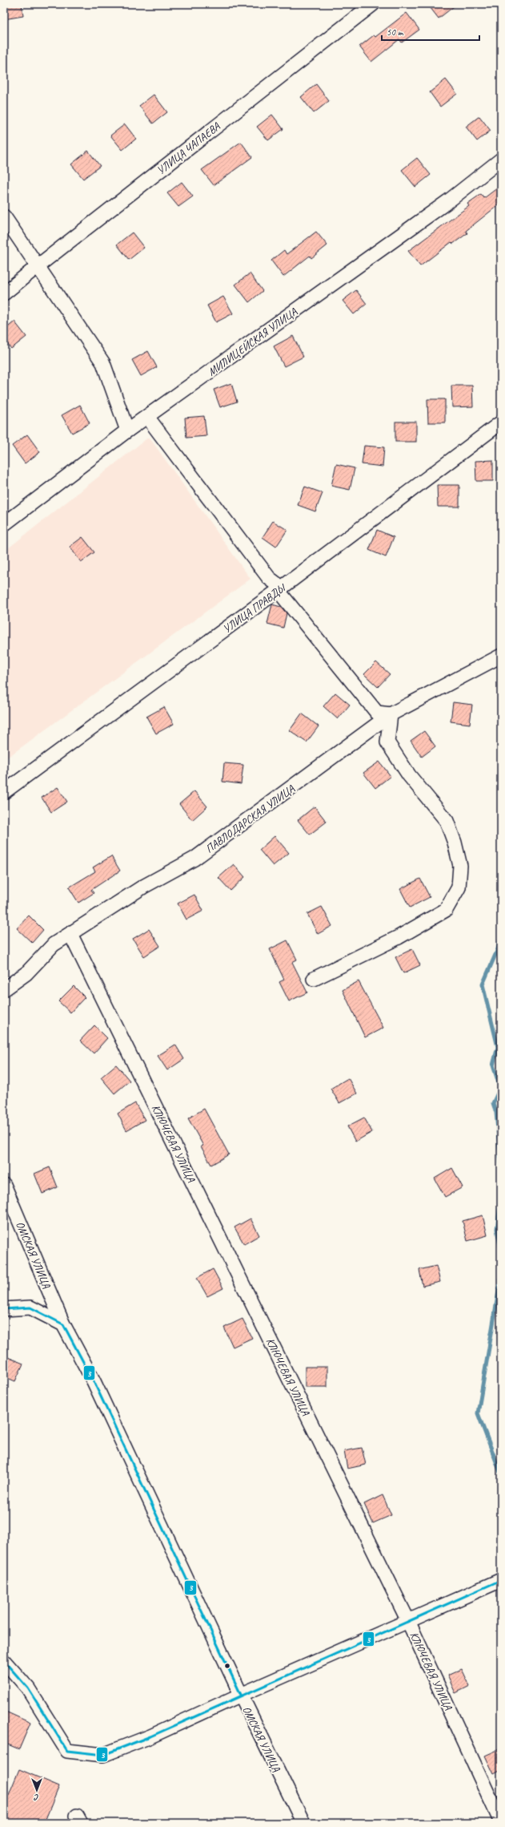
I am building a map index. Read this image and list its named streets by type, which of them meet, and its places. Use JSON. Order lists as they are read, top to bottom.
{
  "streets": {
    "street": [
      "УЛИЦА ЧАПАЕВА",
      "МИЛИЦЕЙСКАЯ УЛИЦА",
      "УЛИЦА ПРАВДЫ",
      "ПАВЛОДАРСКАЯ УЛИЦА",
      "КЛЮЧЕВАЯ УЛИЦА",
      "ОМСКАЯ УЛИЦА"
    ]
  },
  "crossings": [
    ["ПАВЛОДАРСКАЯ УЛИЦА", "КЛЮЧЕВАЯ УЛИЦА"]
  ],
  "lines": ["transit line 3"],
  "scale_bar": "50 m",
  "north": "bottom"
}
